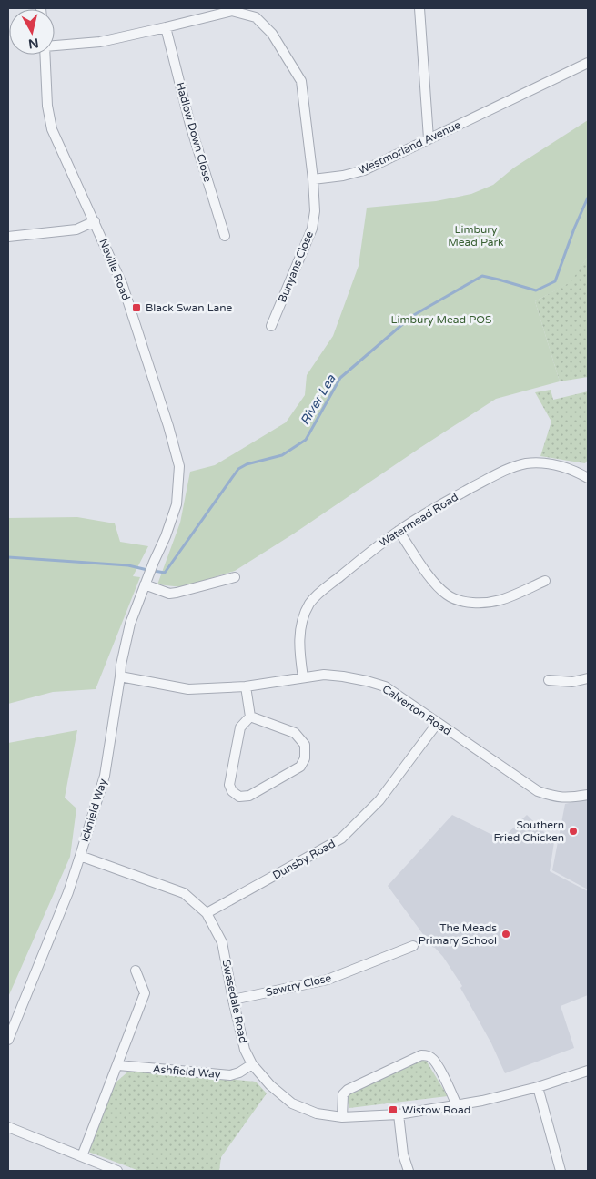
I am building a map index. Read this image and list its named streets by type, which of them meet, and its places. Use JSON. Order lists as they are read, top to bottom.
{
  "streets": {
    "street": [
      "Hadlow Down Close",
      "Westmorland Avenue",
      "Bunyans Close",
      "Neville Road",
      "Watermead Road",
      "Calverton Road",
      "Icknield Way",
      "Dunsby Road",
      "Sawtry Close",
      "Swasedale Road",
      "Ashfield Way"
    ]
  },
  "crossings": [
    ["Westmorland Avenue", "Bunyans Close"],
    ["Neville Road", "Icknield Way"],
    ["Watermead Road", "Calverton Road"],
    ["Calverton Road", "Icknield Way"],
    ["Calverton Road", "Dunsby Road"],
    ["Icknield Way", "Swasedale Road"],
    ["Dunsby Road", "Swasedale Road"],
    ["Sawtry Close", "Swasedale Road"],
    ["Swasedale Road", "Ashfield Way"]
  ],
  "water": ["River Lea"],
  "parks": ["Limbury Mead Park", "Limbury Mead POS"],
  "places": {
    "transit": ["Black Swan Lane", "Wistow Road"],
    "other": ["Southern Fried Chicken", "The Meads Primary School"]
  },
  "north": "bottom"
}
